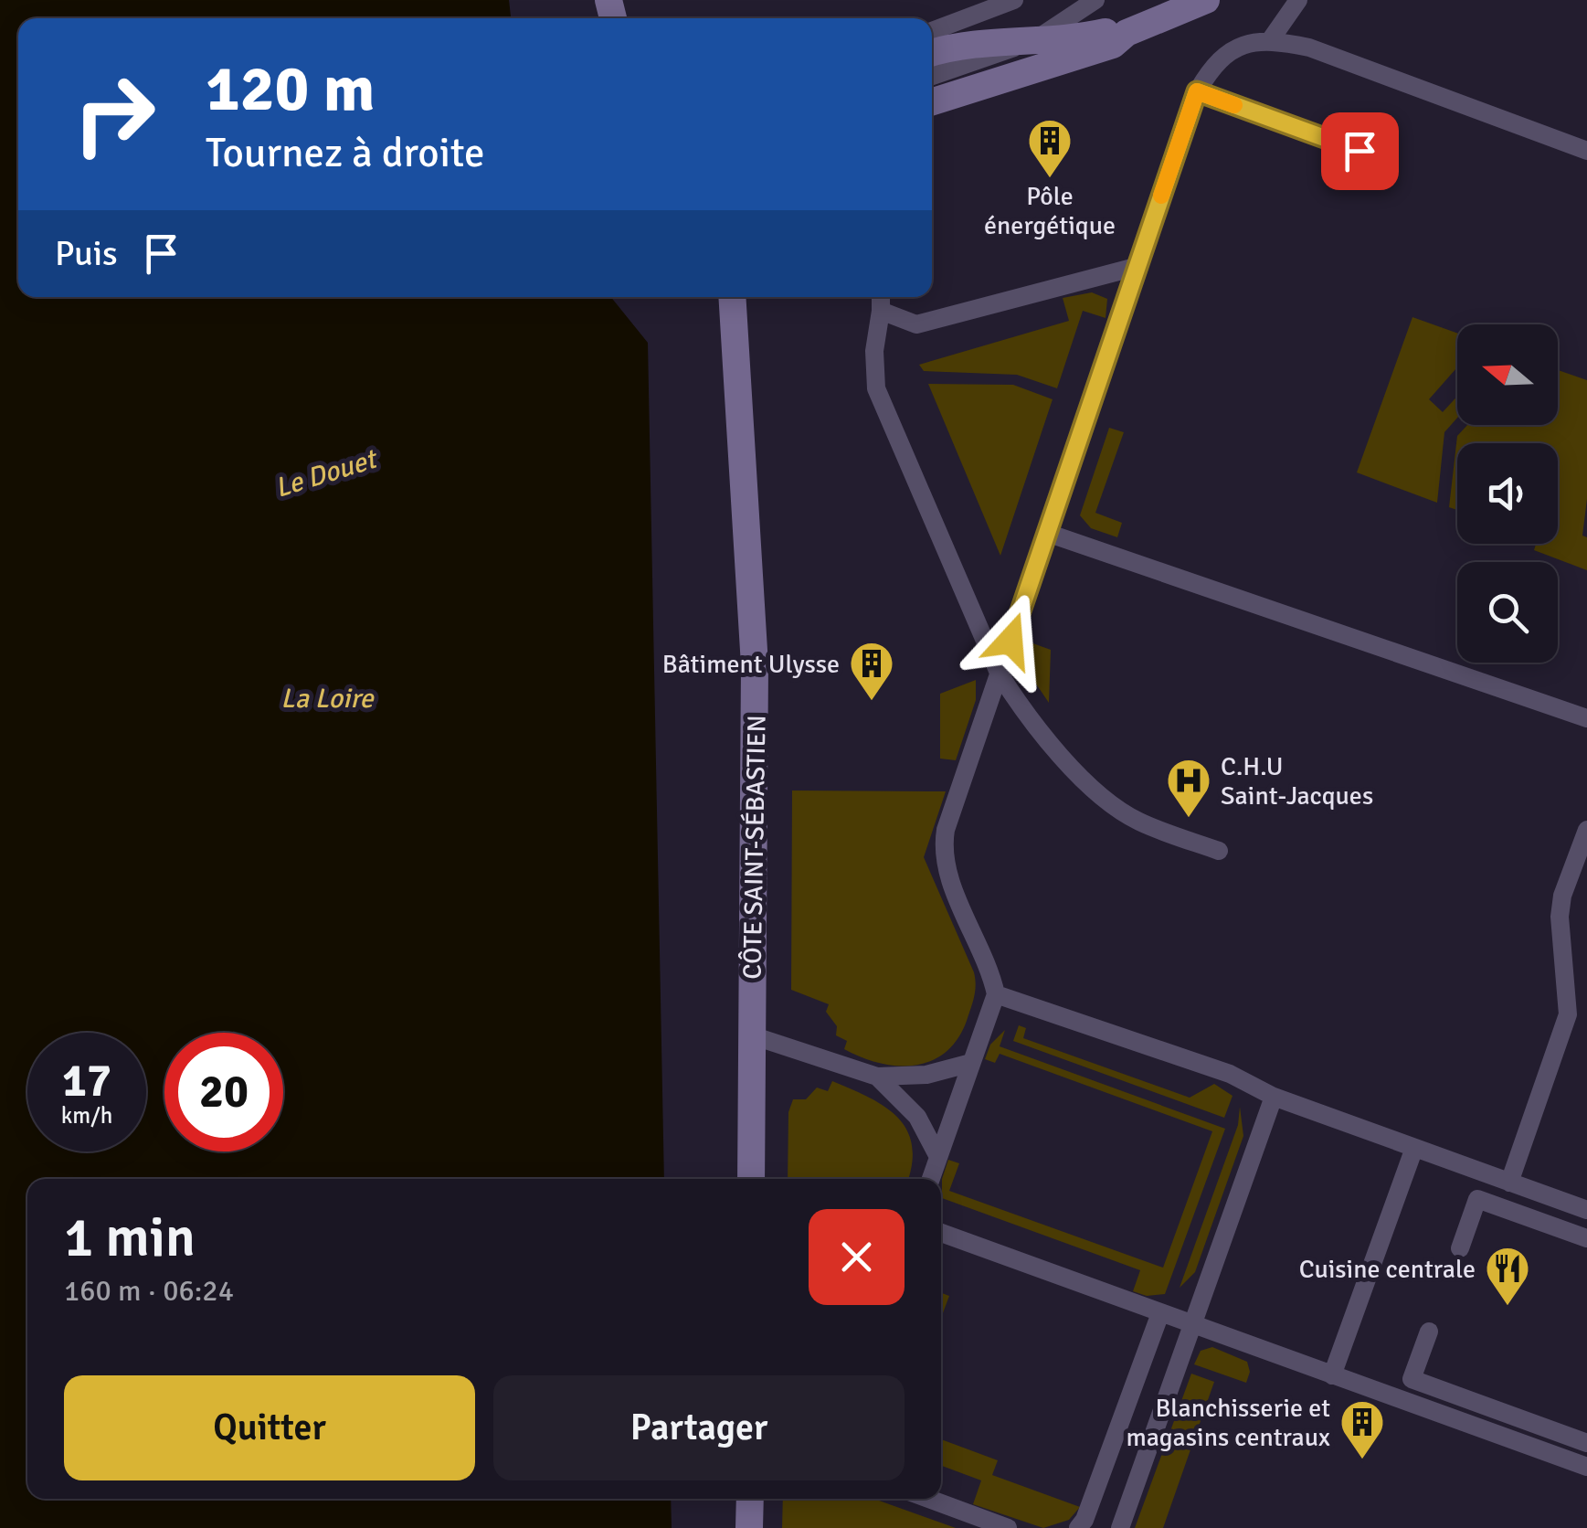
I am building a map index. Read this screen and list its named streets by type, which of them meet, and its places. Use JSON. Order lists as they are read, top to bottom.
{
  "streets": {
    "main road": ["CÔTE SAINT-SÉBASTIEN"]
  },
  "water": ["Le Douet", "La Loire"],
  "places": {
    "building": ["Pôle énergétique", "Bâtiment Ulysse", "Blanchisserie et magasins centraux"],
    "hospital": ["C.H.U Saint-Jacques"],
    "restaurant": ["Cuisine centrale"]
  },
  "north": "left",
  "page": {
    "turn": ["120 m", "Tournez à droite"],
    "then": "Puis",
    "speed": "17 km/h",
    "limit": "20",
    "heading": ["1 min", "160 m · 06:24"],
    "buttons": ["Quitter", "Partager"]
  }
}
